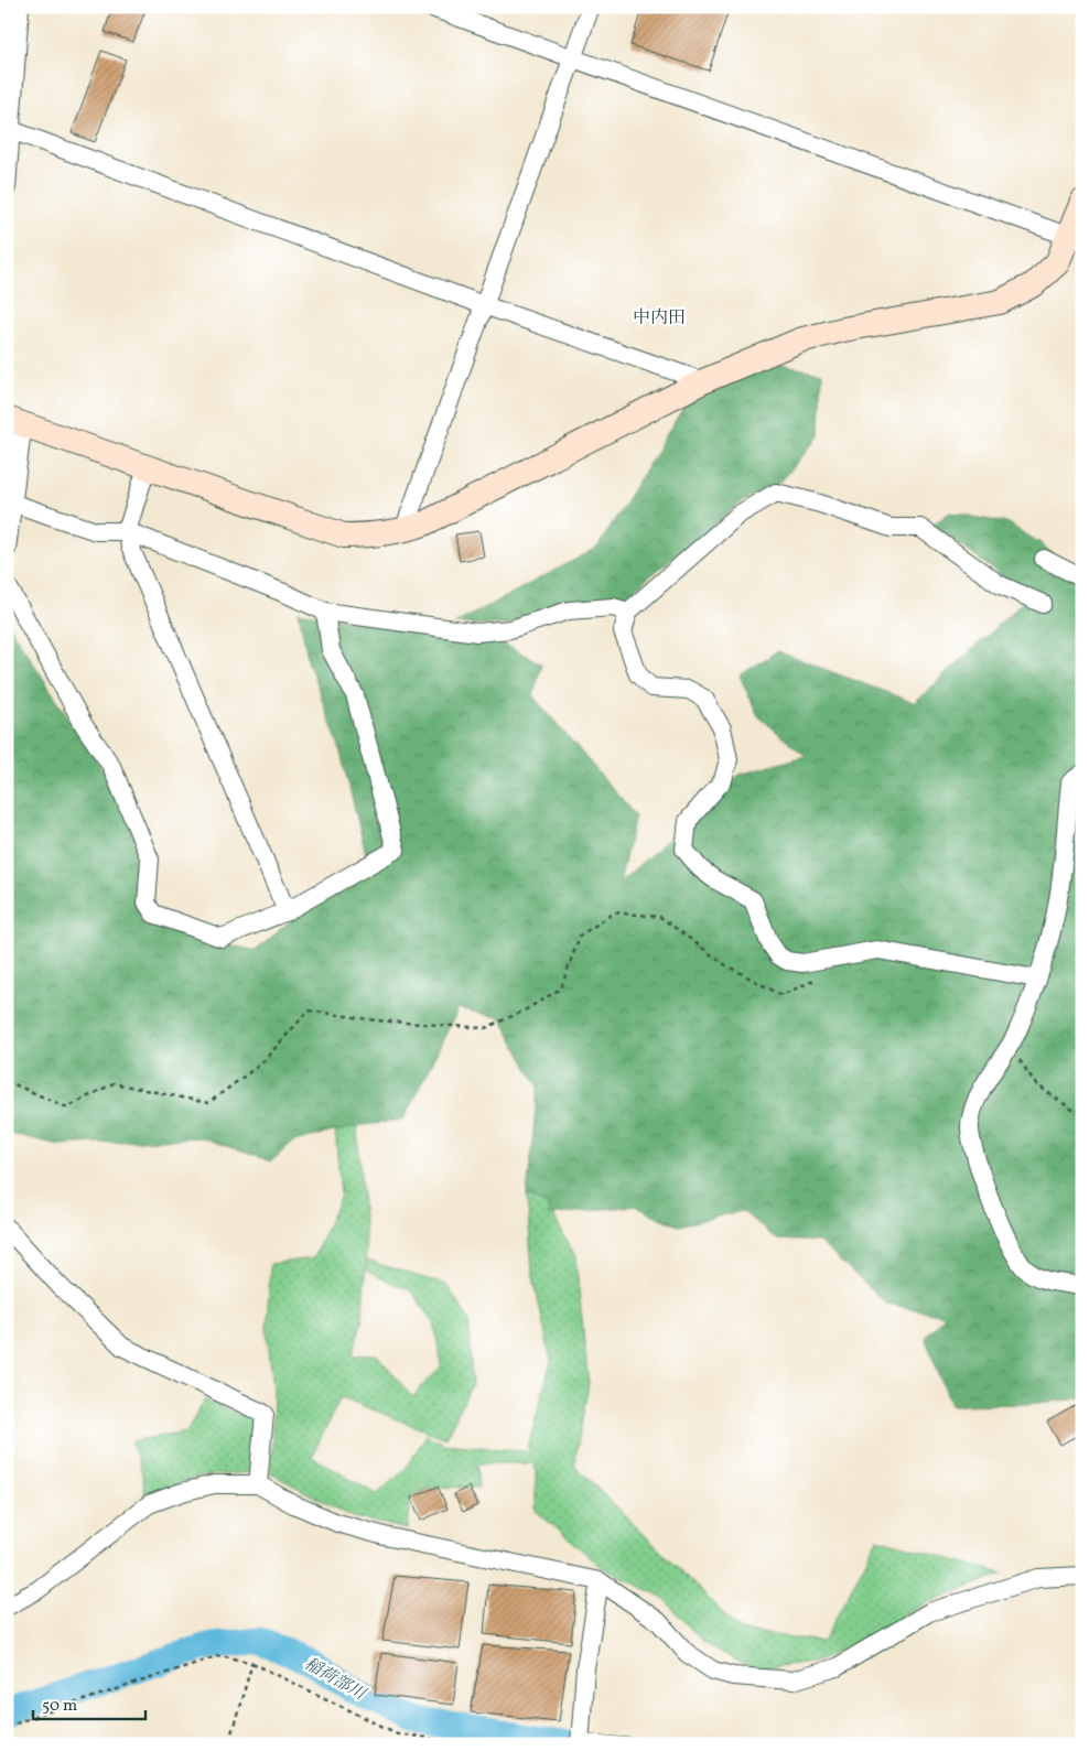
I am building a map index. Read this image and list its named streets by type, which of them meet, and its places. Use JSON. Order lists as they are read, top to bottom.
{
  "districts": ["中内田"],
  "water": ["稲荷部川"],
  "scale_bar": "50 m"
}
